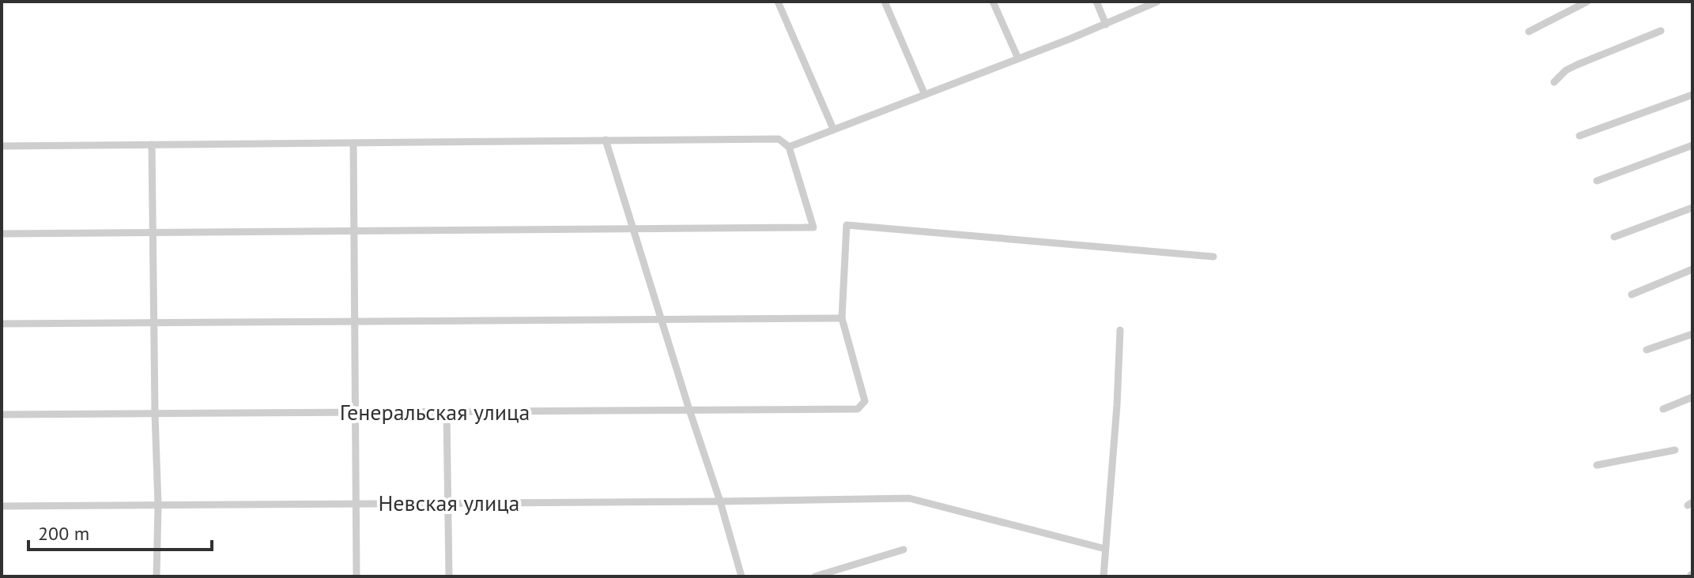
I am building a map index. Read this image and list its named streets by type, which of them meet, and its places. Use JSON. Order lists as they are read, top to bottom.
{
  "streets": {
    "street": ["Генеральская улица", "Невская улица"]
  },
  "scale_bar": "200 m"
}
